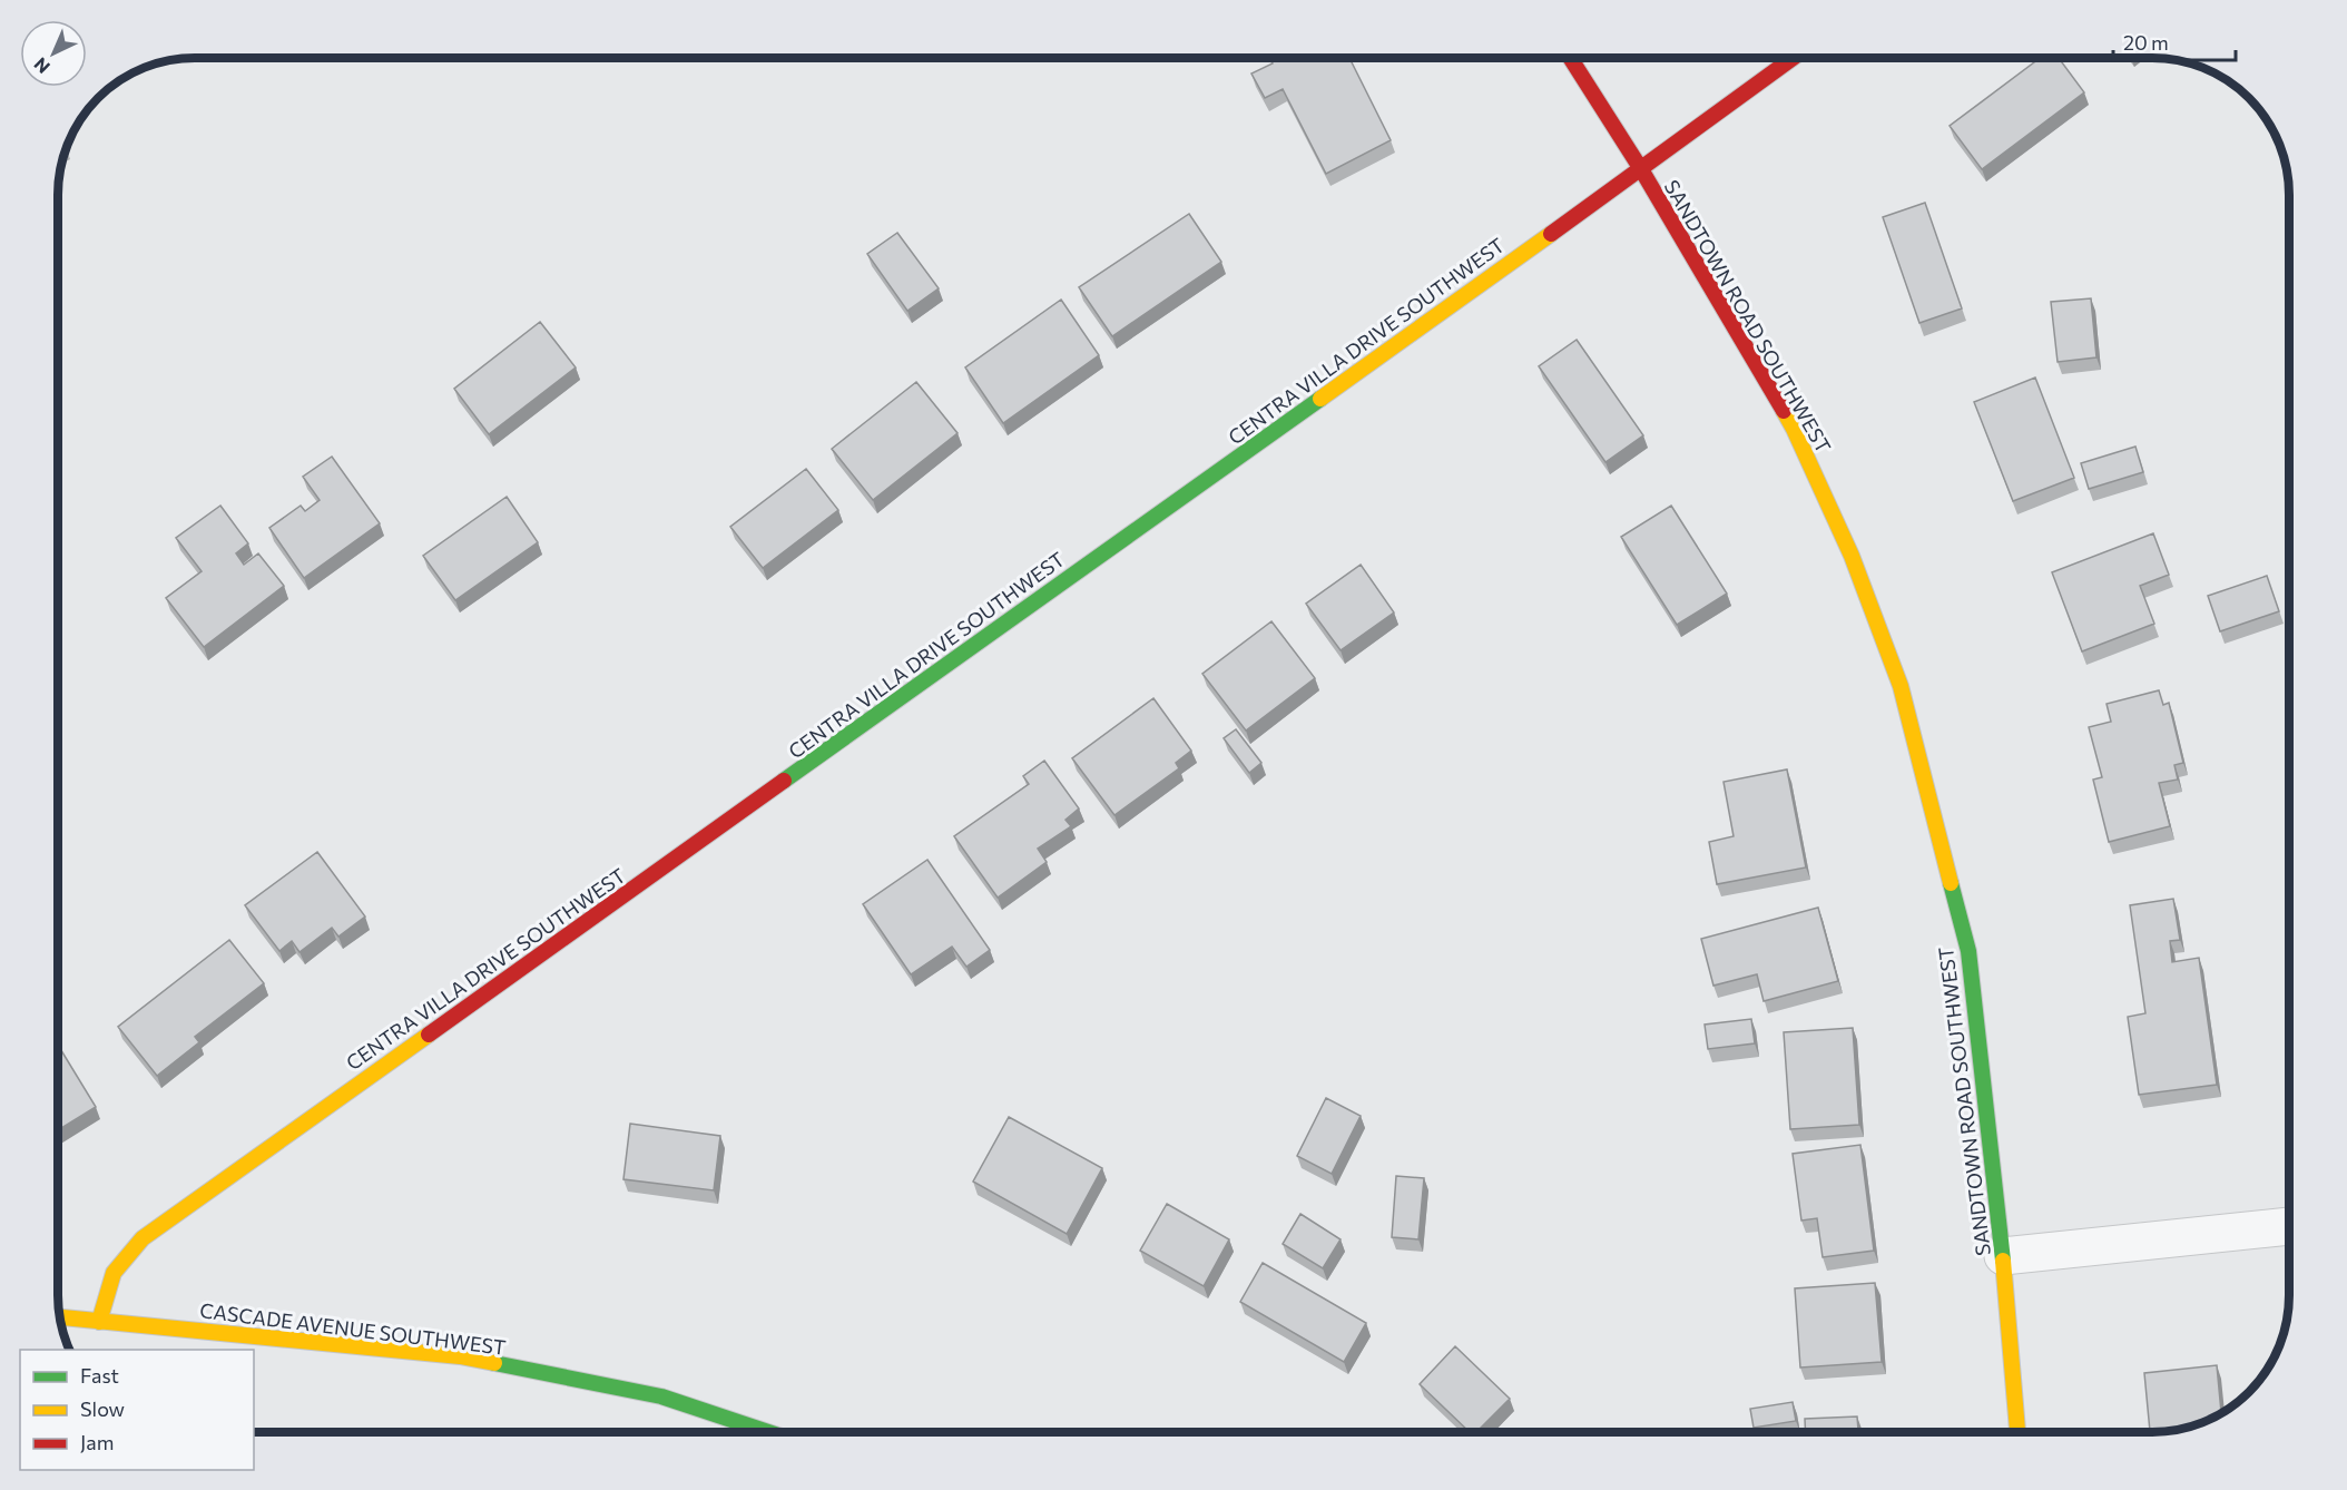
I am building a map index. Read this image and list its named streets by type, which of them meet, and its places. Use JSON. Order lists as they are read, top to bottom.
{
  "streets": {
    "street": ["SANDTOWN ROAD SOUTHWEST", "CENTRA VILLA DRIVE SOUTHWEST", "CASCADE AVENUE SOUTHWEST"]
  },
  "crossings": [
    ["SANDTOWN ROAD SOUTHWEST", "CENTRA VILLA DRIVE SOUTHWEST"],
    ["CENTRA VILLA DRIVE SOUTHWEST", "CASCADE AVENUE SOUTHWEST"]
  ],
  "legend": ["Fast", "Slow", "Jam"],
  "scale_bar": "20 m",
  "north": "bottom left"
}
